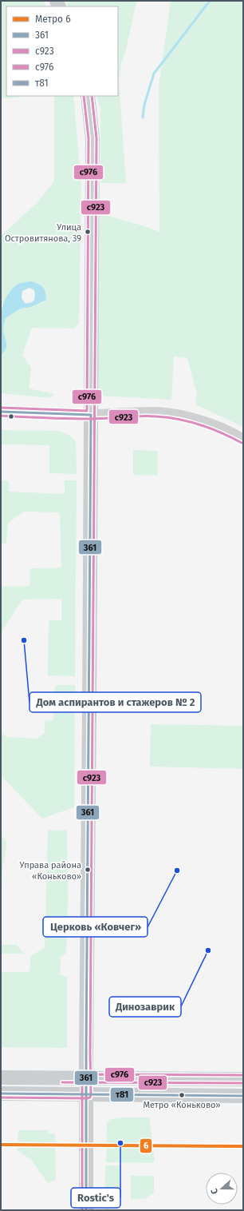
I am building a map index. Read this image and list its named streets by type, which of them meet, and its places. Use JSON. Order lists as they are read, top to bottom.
{
  "places": [
    "Улица Островитянова, 39",
    "Дом аспирантов и стажеров № 2",
    "Управа района «Коньково»",
    "Церковь «Ковчег»",
    "Динозаврик",
    "Метро «Коньково»",
    "Rostic's"
  ],
  "lines": [
    "transit line с923",
    "transit line с976",
    "transit line 361",
    "transit line т81",
    "metro line 6"
  ],
  "legend": [
    "Метро 6",
    "361",
    "с923",
    "с976",
    "т81"
  ],
  "north": "left"
}
